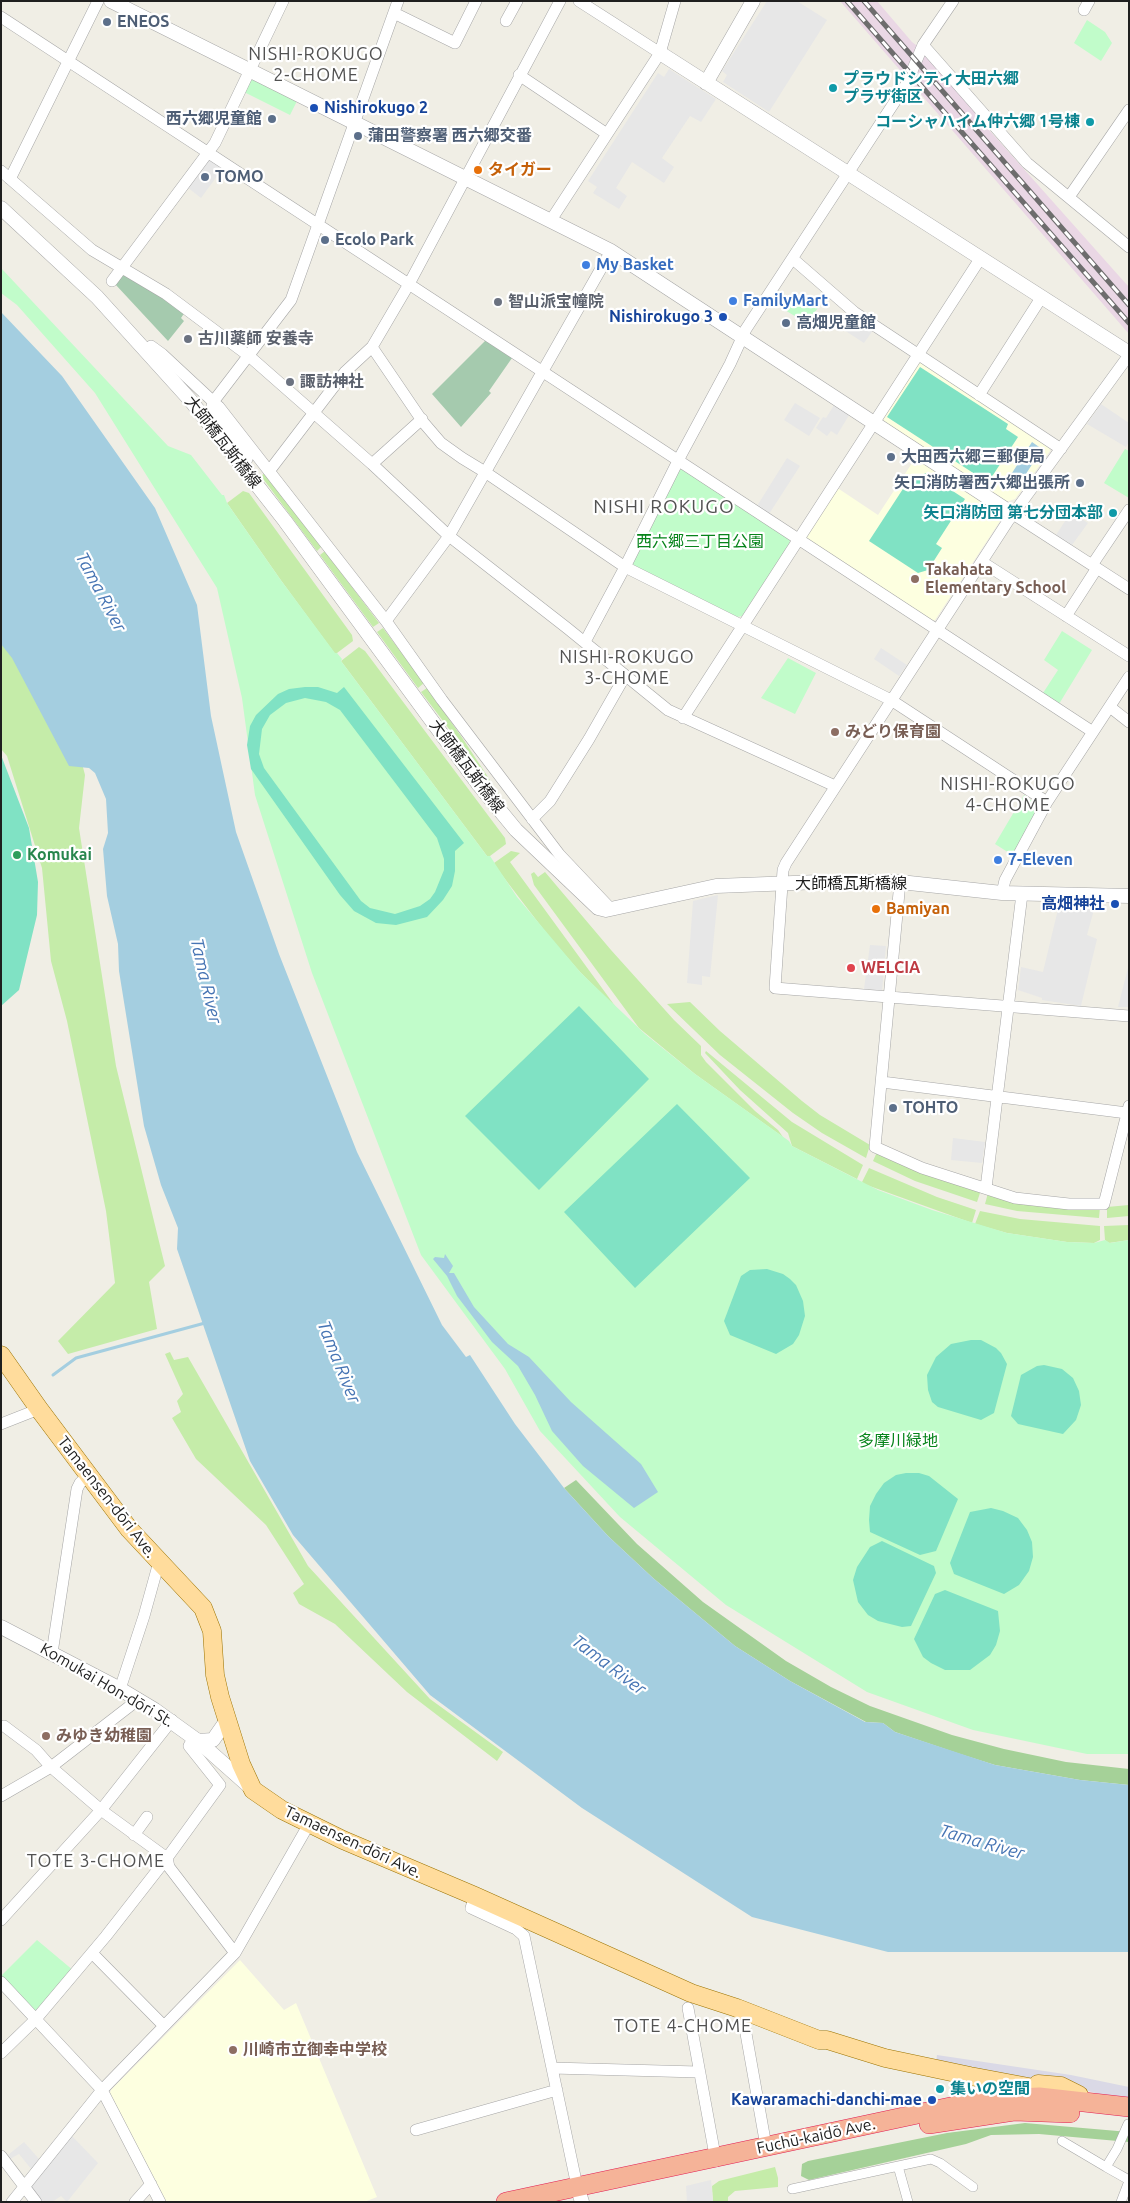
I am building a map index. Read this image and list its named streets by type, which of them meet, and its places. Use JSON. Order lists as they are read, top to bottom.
{
  "streets": {
    "highway": ["Fuchū-kaidō Ave."],
    "main road": ["Tamaensen-dōri Ave."],
    "street": ["大師橋瓦斯橋線", "Komukai Hon-dōri St."]
  },
  "crossings": [
    ["Tamaensen-dōri Ave.", "Komukai Hon-dōri St."],
    ["Tamaensen-dōri Ave.", "Fuchū-kaidō Ave."]
  ],
  "districts": [
    "NISHI-ROKUGO 2-CHOME",
    "NISHI ROKUGO",
    "NISHI-ROKUGO 3-CHOME",
    "NISHI-ROKUGO 4-CHOME",
    "TOTE 3-CHOME",
    "TOTE 4-CHOME"
  ],
  "water": ["Tama River"],
  "parks": ["西六郷三丁目公園", "多摩川緑地"],
  "places": [
    "ENEOS",
    "プラウドシティ大田六郷 プラザ街区",
    "Nishirokugo 2",
    "西六郷児童館",
    "コーシャハイム仲六郷 1号棟",
    "蒲田警察署 西六郷交番",
    "タイガー",
    "TOMO",
    "Ecolo Park",
    "My Basket",
    "FamilyMart",
    "智山派宝幢院",
    "Nishirokugo 3",
    "高畑児童館",
    "古川薬師 安養寺",
    "諏訪神社",
    "大田西六郷三郵便局",
    "矢口消防署西六郷出張所",
    "矢口消防団 第七分団本部",
    "Takahata Elementary School",
    "みどり保育園",
    "Komukai",
    "7-Eleven",
    "高畑神社",
    "Bamiyan",
    "WELCIA",
    "TOHTO",
    "みゆき幼稚園",
    "川崎市立御幸中学校",
    "集いの空間",
    "Kawaramachi-danchi-mae"
  ]
}
